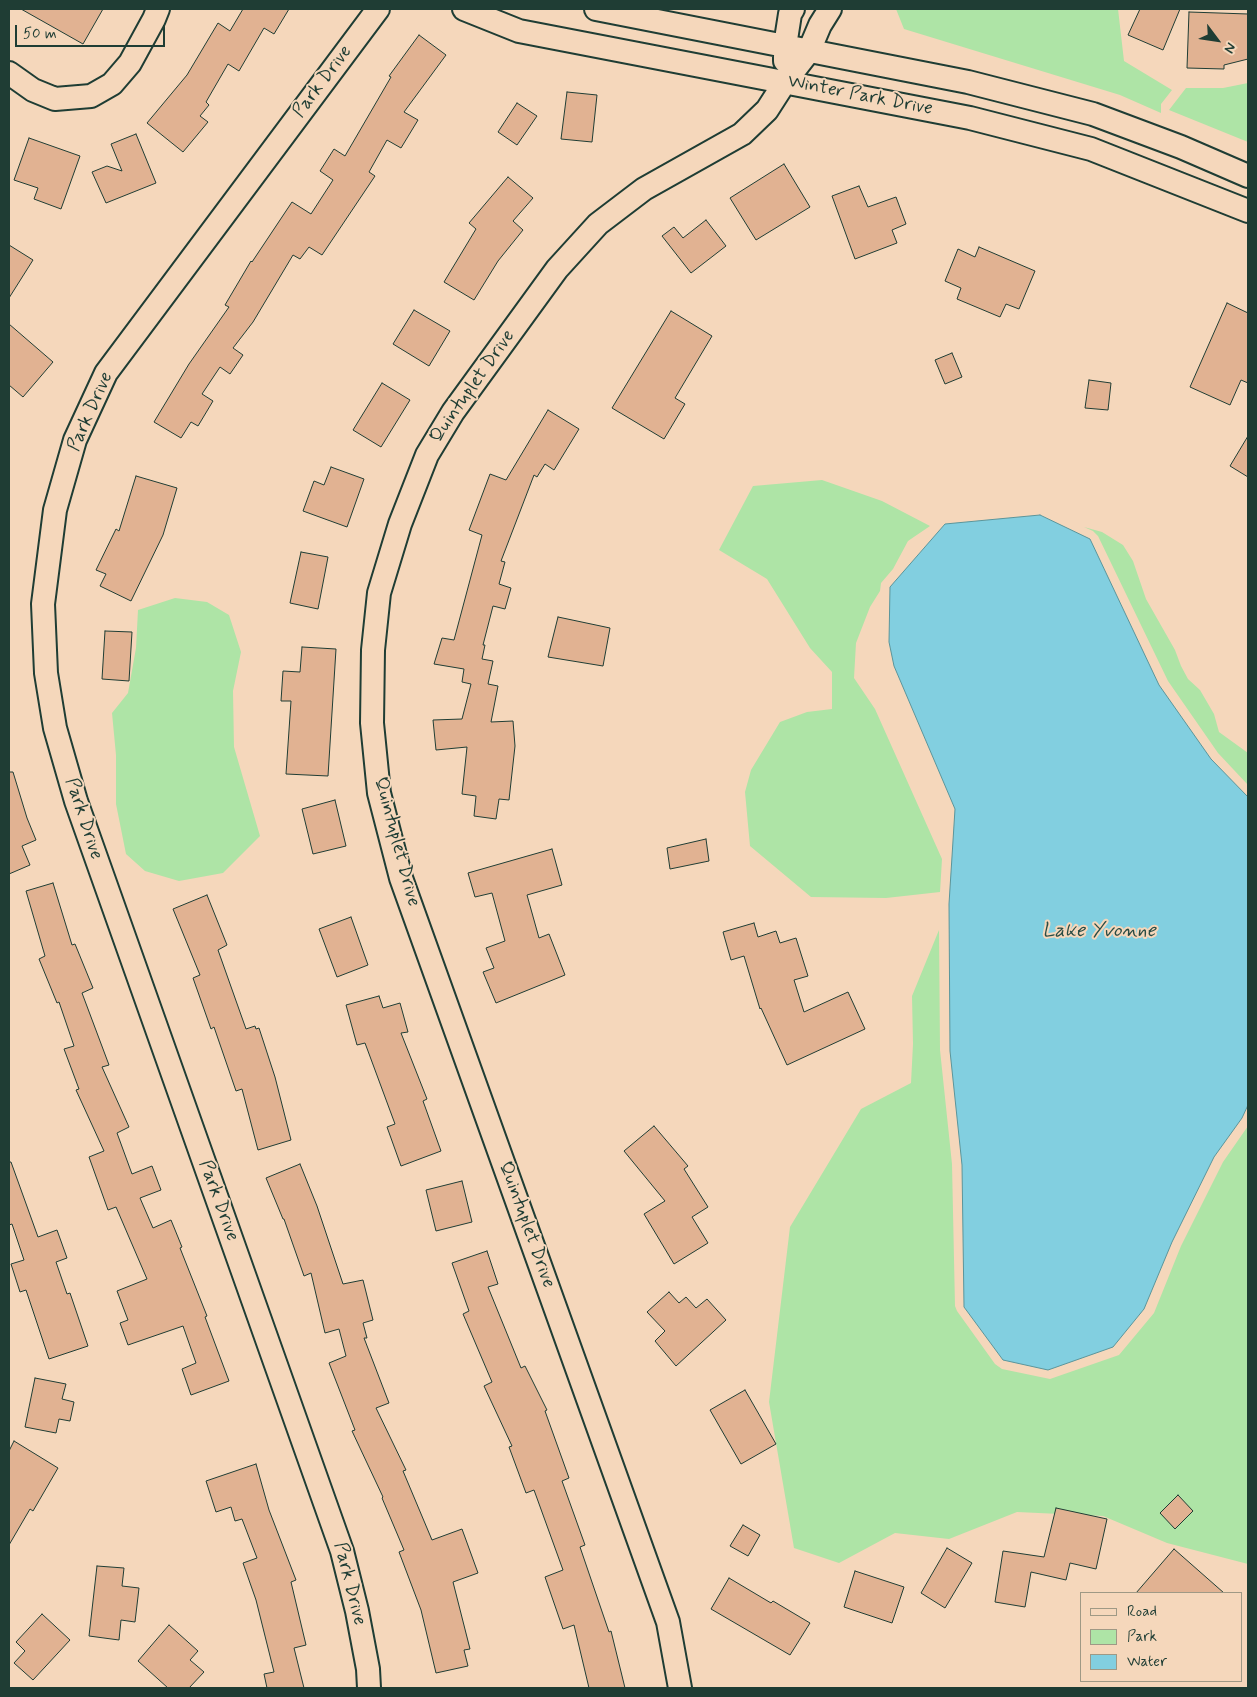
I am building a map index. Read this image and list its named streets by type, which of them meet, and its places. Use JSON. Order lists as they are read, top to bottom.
{
  "streets": {
    "street": ["Park Drive", "Winter Park Drive", "Quintuplet Drive"]
  },
  "crossings": [
    ["Winter Park Drive", "Quintuplet Drive"]
  ],
  "water": ["Lake Yvonne"],
  "legend": ["Road", "Park", "Water"],
  "scale_bar": "50 m",
  "north": "bottom right"
}
